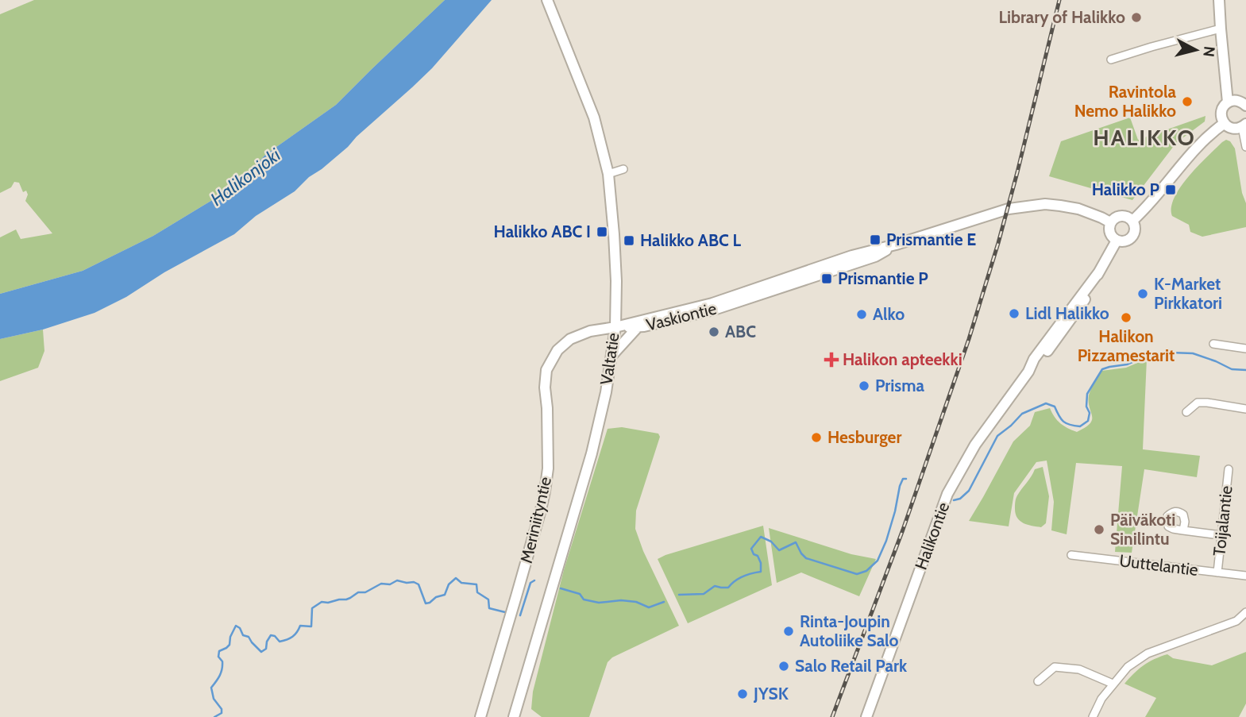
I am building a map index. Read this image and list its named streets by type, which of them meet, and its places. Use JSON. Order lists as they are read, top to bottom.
{
  "streets": {
    "main road": [
      "Vaskiontie",
      "Valtatie",
      "Meriniityntie",
      "Halikontie"
    ],
    "street": ["Toijalantie", "Uuttelantie"]
  },
  "crossings": [
    ["Vaskiontie", "Valtatie"],
    ["Vaskiontie", "Meriniityntie"],
    ["Vaskiontie", "Halikontie"],
    ["Valtatie", "Meriniityntie"],
    ["Toijalantie", "Uuttelantie"]
  ],
  "districts": ["HALIKKO"],
  "water": ["Halikonjoki"],
  "places": {
    "other": [
      "Library of Halikko",
      "Ravintola Nemo Halikko",
      "K-Market Pirkkatori",
      "Lidl Halikko",
      "Alko",
      "Halikon Pizzamestarit",
      "ABC",
      "Prisma",
      "Hesburger",
      "Päiväkoti Sinilintu",
      "Rinta-Joupin Autoliike Salo",
      "Salo Retail Park",
      "JYSK"
    ],
    "transit": [
      "Halikko P",
      "Halikko ABC I",
      "Prismantie E",
      "Halikko ABC L",
      "Prismantie P"
    ],
    "health": ["Halikon apteekki"]
  },
  "north": "right"
}
